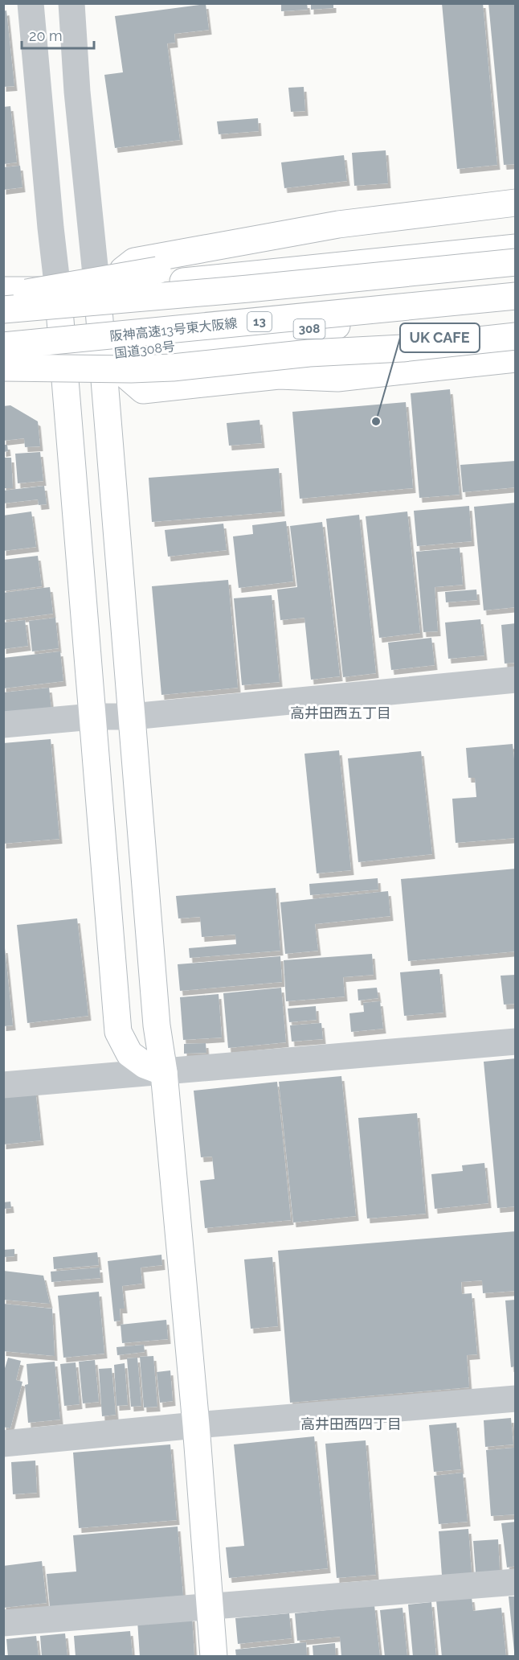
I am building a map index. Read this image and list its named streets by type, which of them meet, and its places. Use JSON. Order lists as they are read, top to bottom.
{
  "streets": {
    "main road": [
      "13",
      "308",
      "阪神高速13号東大阪線",
      "国道308号"
    ]
  },
  "districts": ["高井田西五丁目", "高井田西四丁目"],
  "places": ["UK CAFE"],
  "scale_bar": "20 m"
}
